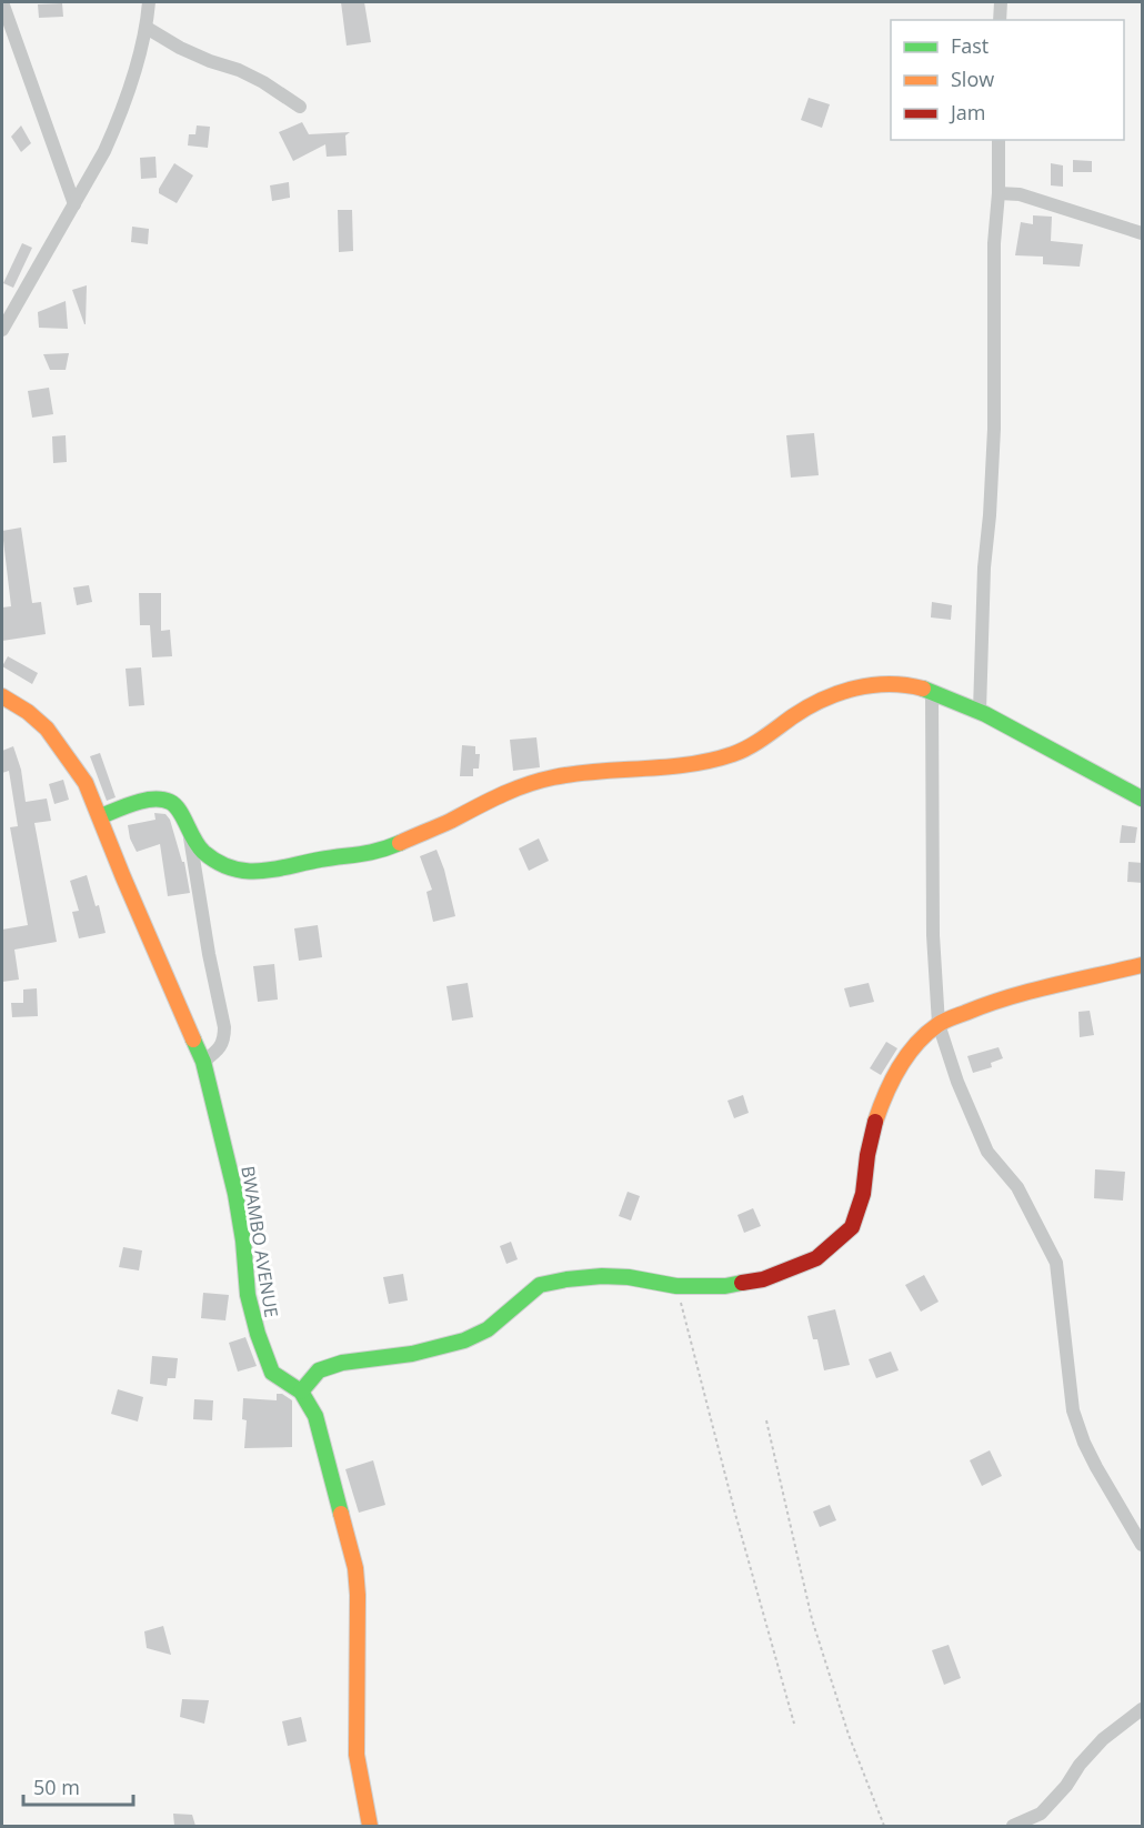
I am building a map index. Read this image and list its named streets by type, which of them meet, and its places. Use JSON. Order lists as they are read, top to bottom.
{
  "streets": {
    "street": ["BWAMBO AVENUE"]
  },
  "legend": ["Fast", "Slow", "Jam"],
  "scale_bar": "50 m"
}
